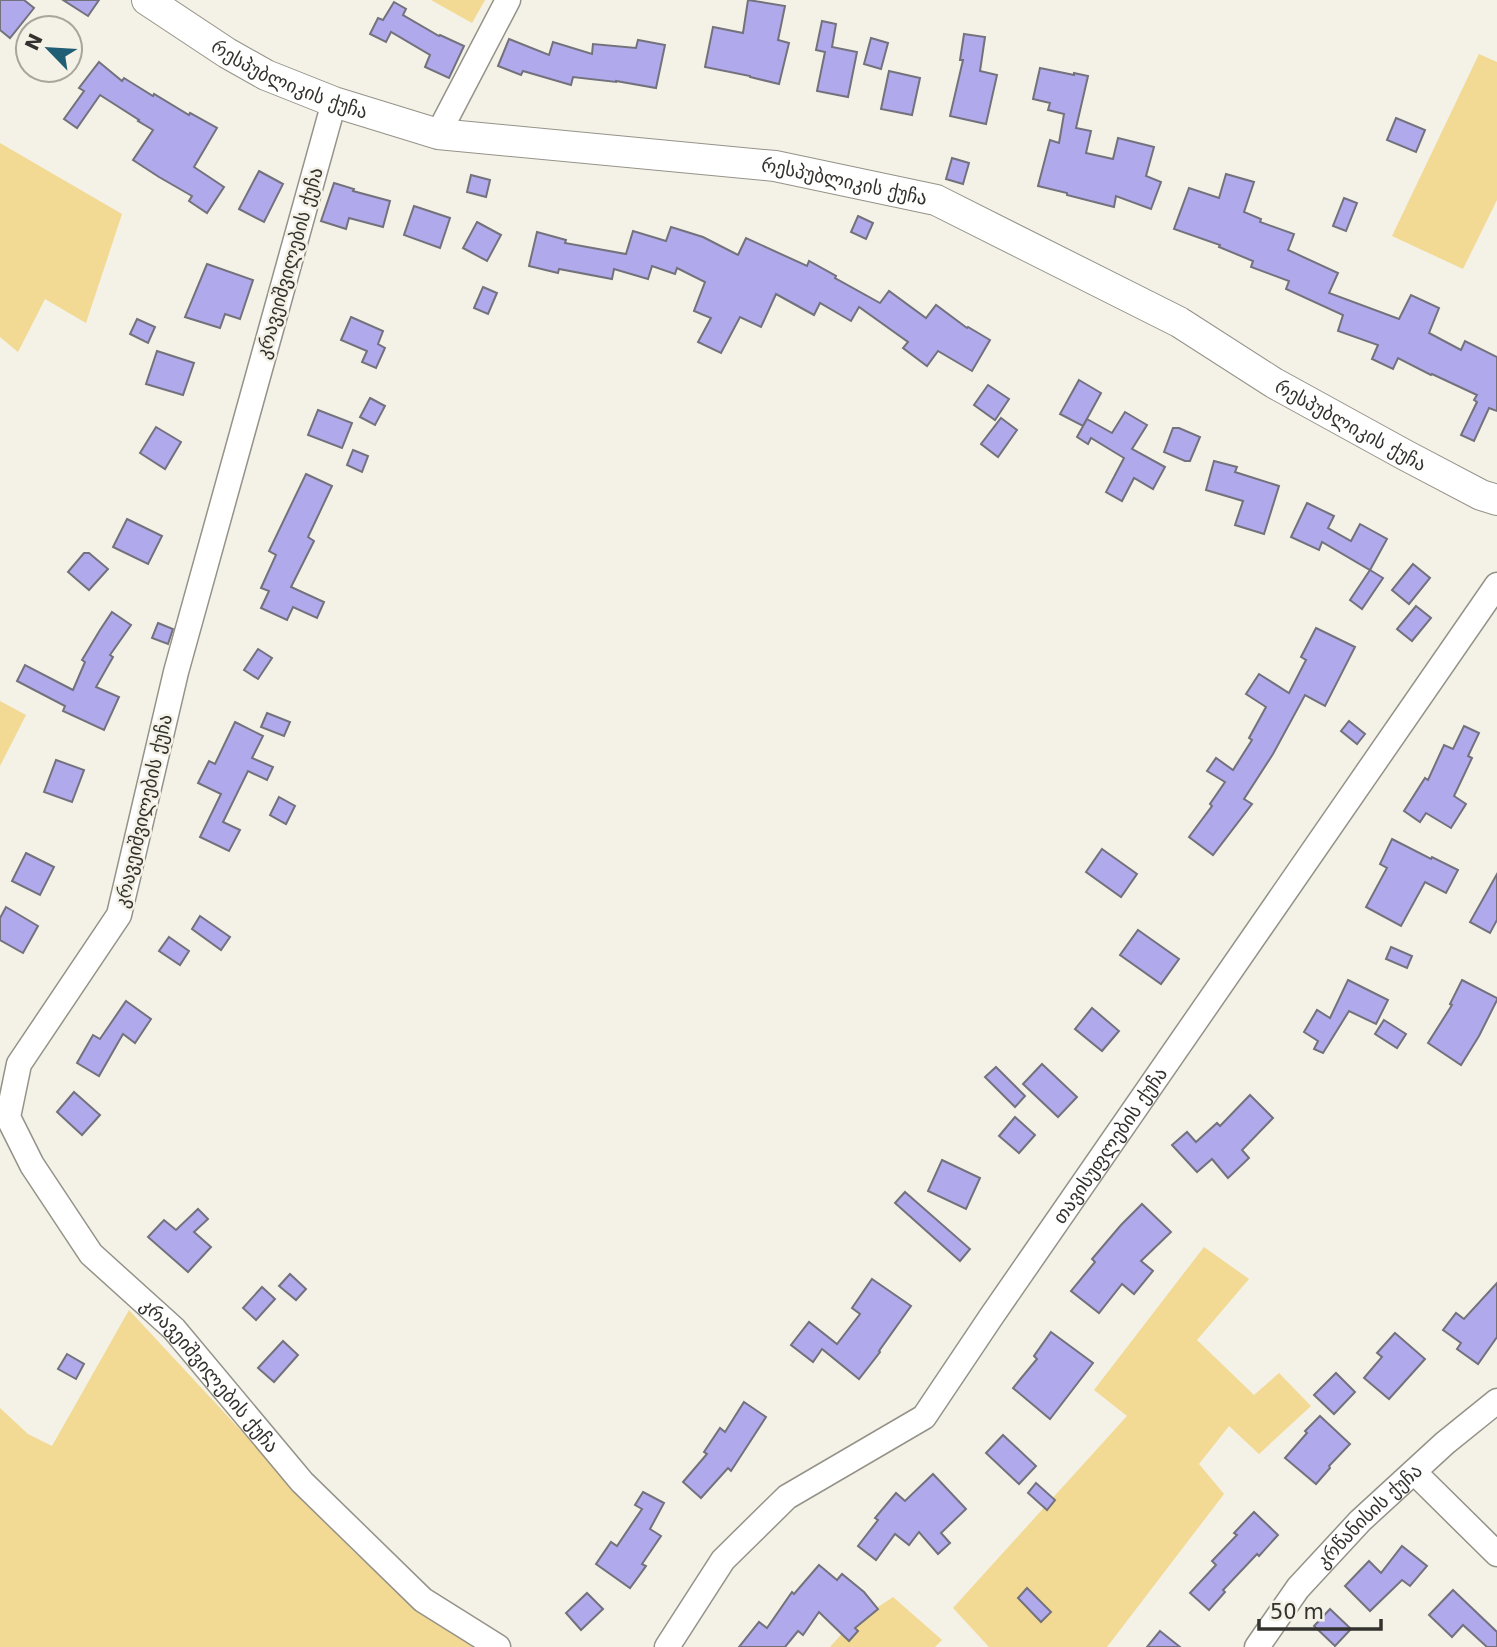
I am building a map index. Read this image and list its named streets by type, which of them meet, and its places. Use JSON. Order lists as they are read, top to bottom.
{
  "streets": {
    "main road": ["რესპუბლიკის ქუჩა"],
    "street": ["კრავეიშვილების ქუჩა", "თავისუფლების ქუჩა", "კრწანისის ქუჩა"]
  },
  "crossings": [
    ["რესპუბლიკის ქუჩა", "კრავეიშვილების ქუჩა"]
  ],
  "scale_bar": "50 m",
  "north": "top left"
}
